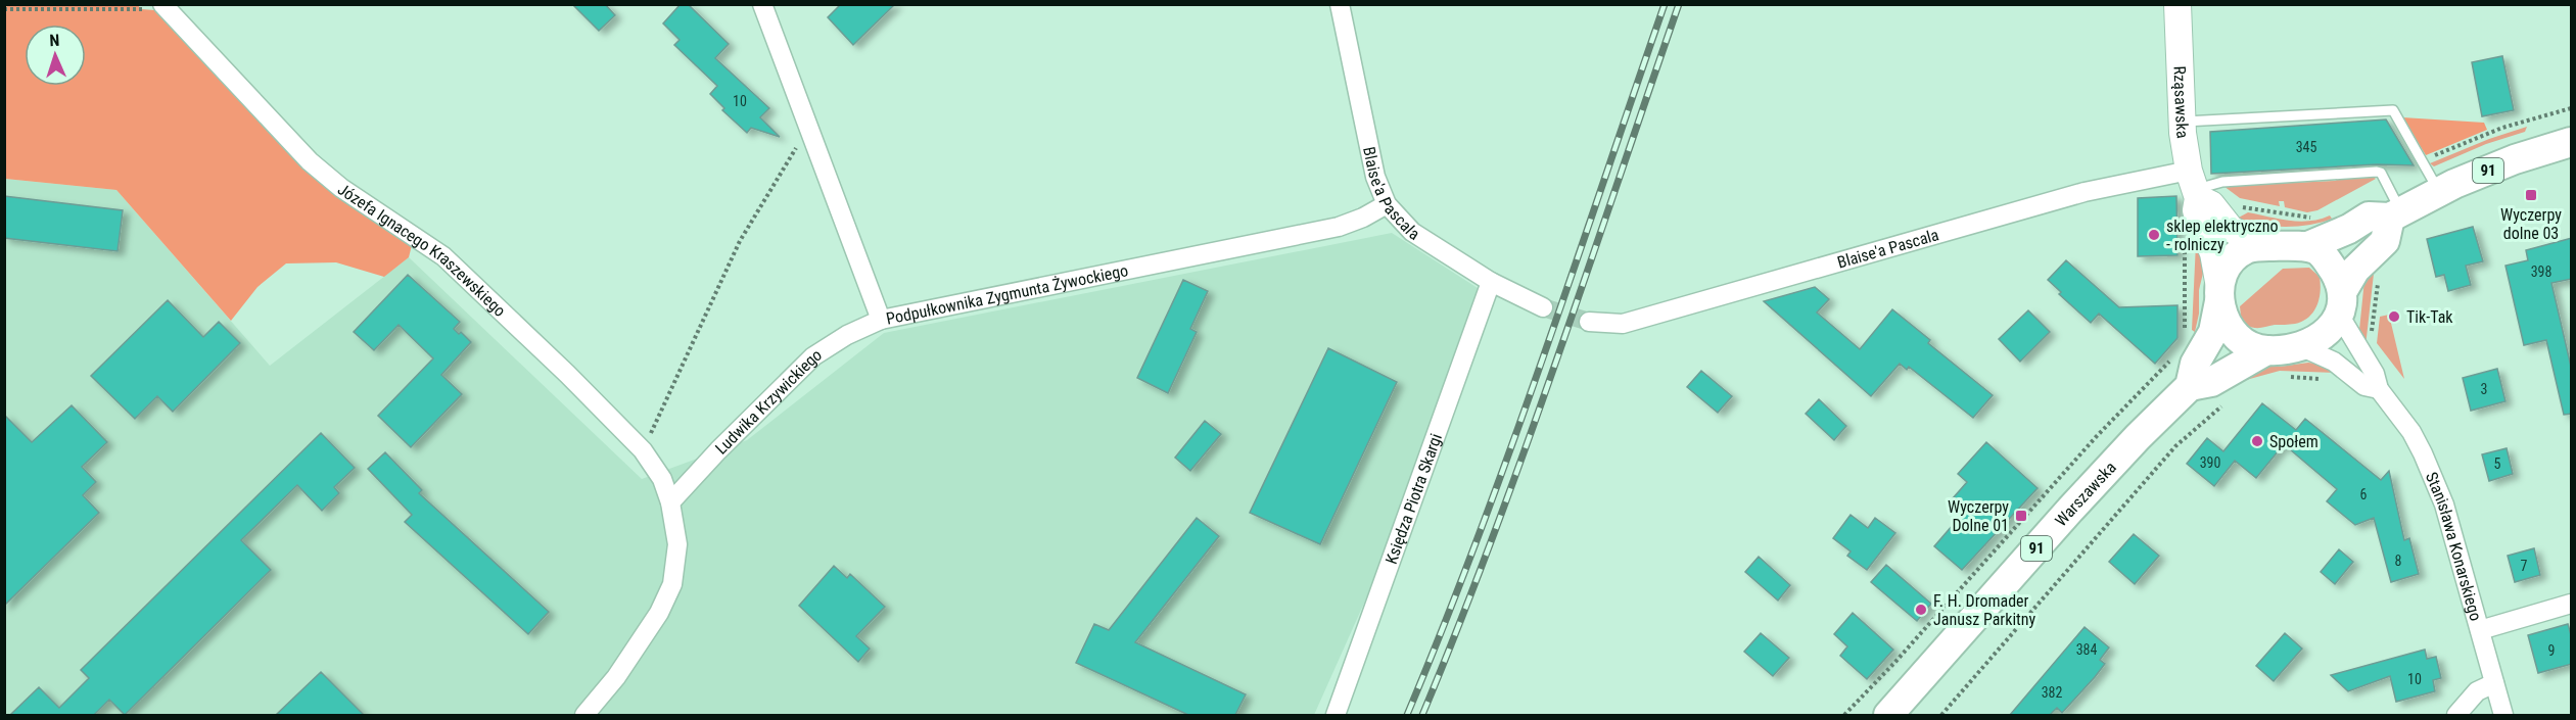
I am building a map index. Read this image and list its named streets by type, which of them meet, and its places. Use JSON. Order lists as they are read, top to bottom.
{
  "streets": {
    "main road": ["91", "Warszawska"],
    "street": [
      "Rząsawska",
      "Blaise'a Pascala",
      "Józefa Ignacego Kraszewskiego",
      "Podpułkownika Zygmunta Żywockiego",
      "Ludwika Krzywickiego",
      "Księdza Piotra Skargi",
      "Stanisława Konarskiego"
    ]
  },
  "crossings": [
    ["Rząsawska", "91"],
    ["Rząsawska", "Blaise'a Pascala"],
    ["Rząsawska", "Warszawska"],
    ["Rząsawska", "Stanisława Konarskiego"],
    ["91", "Warszawska"],
    ["91", "Stanisława Konarskiego"],
    ["Blaise'a Pascala", "Podpułkownika Zygmunta Żywockiego"],
    ["Blaise'a Pascala", "Księdza Piotra Skargi"],
    ["Józefa Ignacego Kraszewskiego", "Ludwika Krzywickiego"],
    ["Podpułkownika Zygmunta Żywockiego", "Ludwika Krzywickiego"],
    ["Warszawska", "Stanisława Konarskiego"]
  ],
  "places": {
    "transit": ["Wyczerpy dolne 03", "Wyczerpy Dolne 01"],
    "other": [
      "sklep elektryczno - rolniczy",
      "Tik-Tak",
      "Społem",
      "F. H. Dromader Janusz Parkitny"
    ]
  },
  "house_numbers": [
    "10",
    "345",
    "398",
    "3",
    "390",
    "5",
    "6",
    "8",
    "7",
    "384",
    "9",
    "10",
    "382"
  ],
  "north": "top"
}
